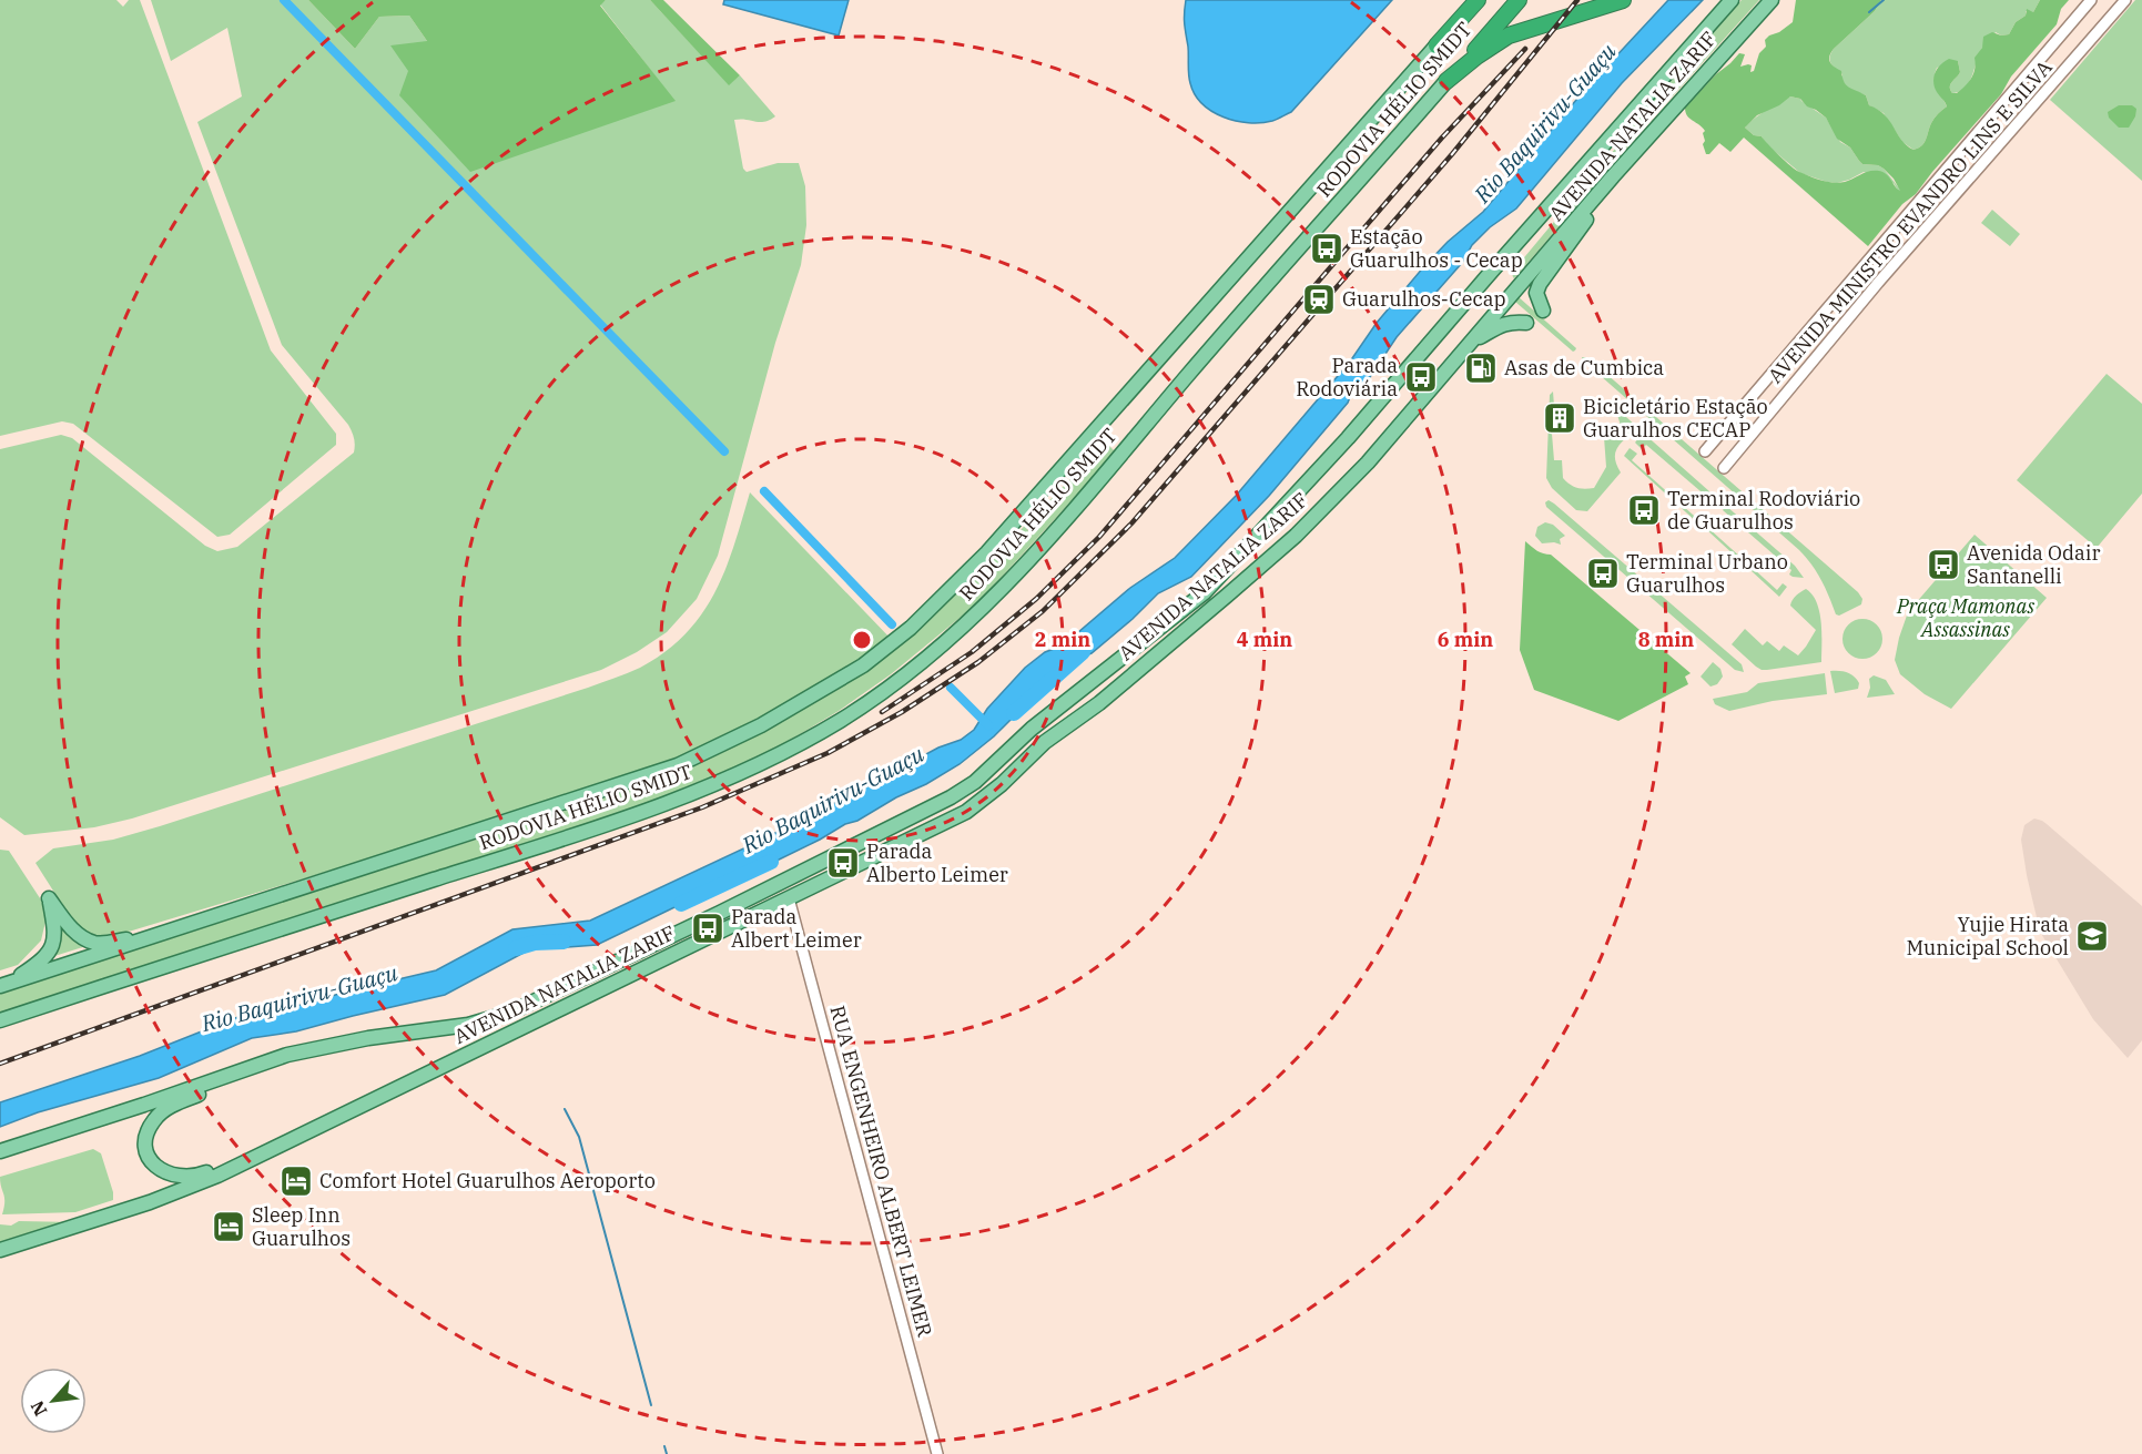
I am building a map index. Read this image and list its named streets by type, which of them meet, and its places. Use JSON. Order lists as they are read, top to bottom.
{
  "streets": {
    "highway": ["RODOVIA HÉLIO SMIDT"],
    "main road": ["AVENIDA NATALIA ZARIF"],
    "street": ["AVENIDA MINISTRO EVANDRO LINS E SILVA", "RUA ENGENHEIRO ALBERT LEIMER"]
  },
  "crossings": [
    ["AVENIDA NATALIA ZARIF", "RUA ENGENHEIRO ALBERT LEIMER"]
  ],
  "water": ["Rio Baquirivu-Guaçu"],
  "parks": ["Praça Mamonas Assassinas"],
  "places": {
    "bus stop": [
      "Estação Guarulhos - Cecap",
      "Parada Rodoviária",
      "Terminal Rodoviário de Guarulhos",
      "Avenida Odair Santanelli",
      "Terminal Urbano Guarulhos",
      "Parada Alberto Leimer",
      "Parada Albert Leimer"
    ],
    "station": ["Guarulhos-Cecap"],
    "fuel station": ["Asas de Cumbica"],
    "building": ["Bicicletário Estação Guarulhos CECAP"],
    "school or university": ["Yujie Hirata Municipal School"],
    "hotel": ["Comfort Hotel Guarulhos Aeroporto", "Sleep Inn Guarulhos"]
  },
  "north": "bottom left",
  "rings": [
    "2 min",
    "4 min",
    "6 min",
    "8 min"
  ]
}
